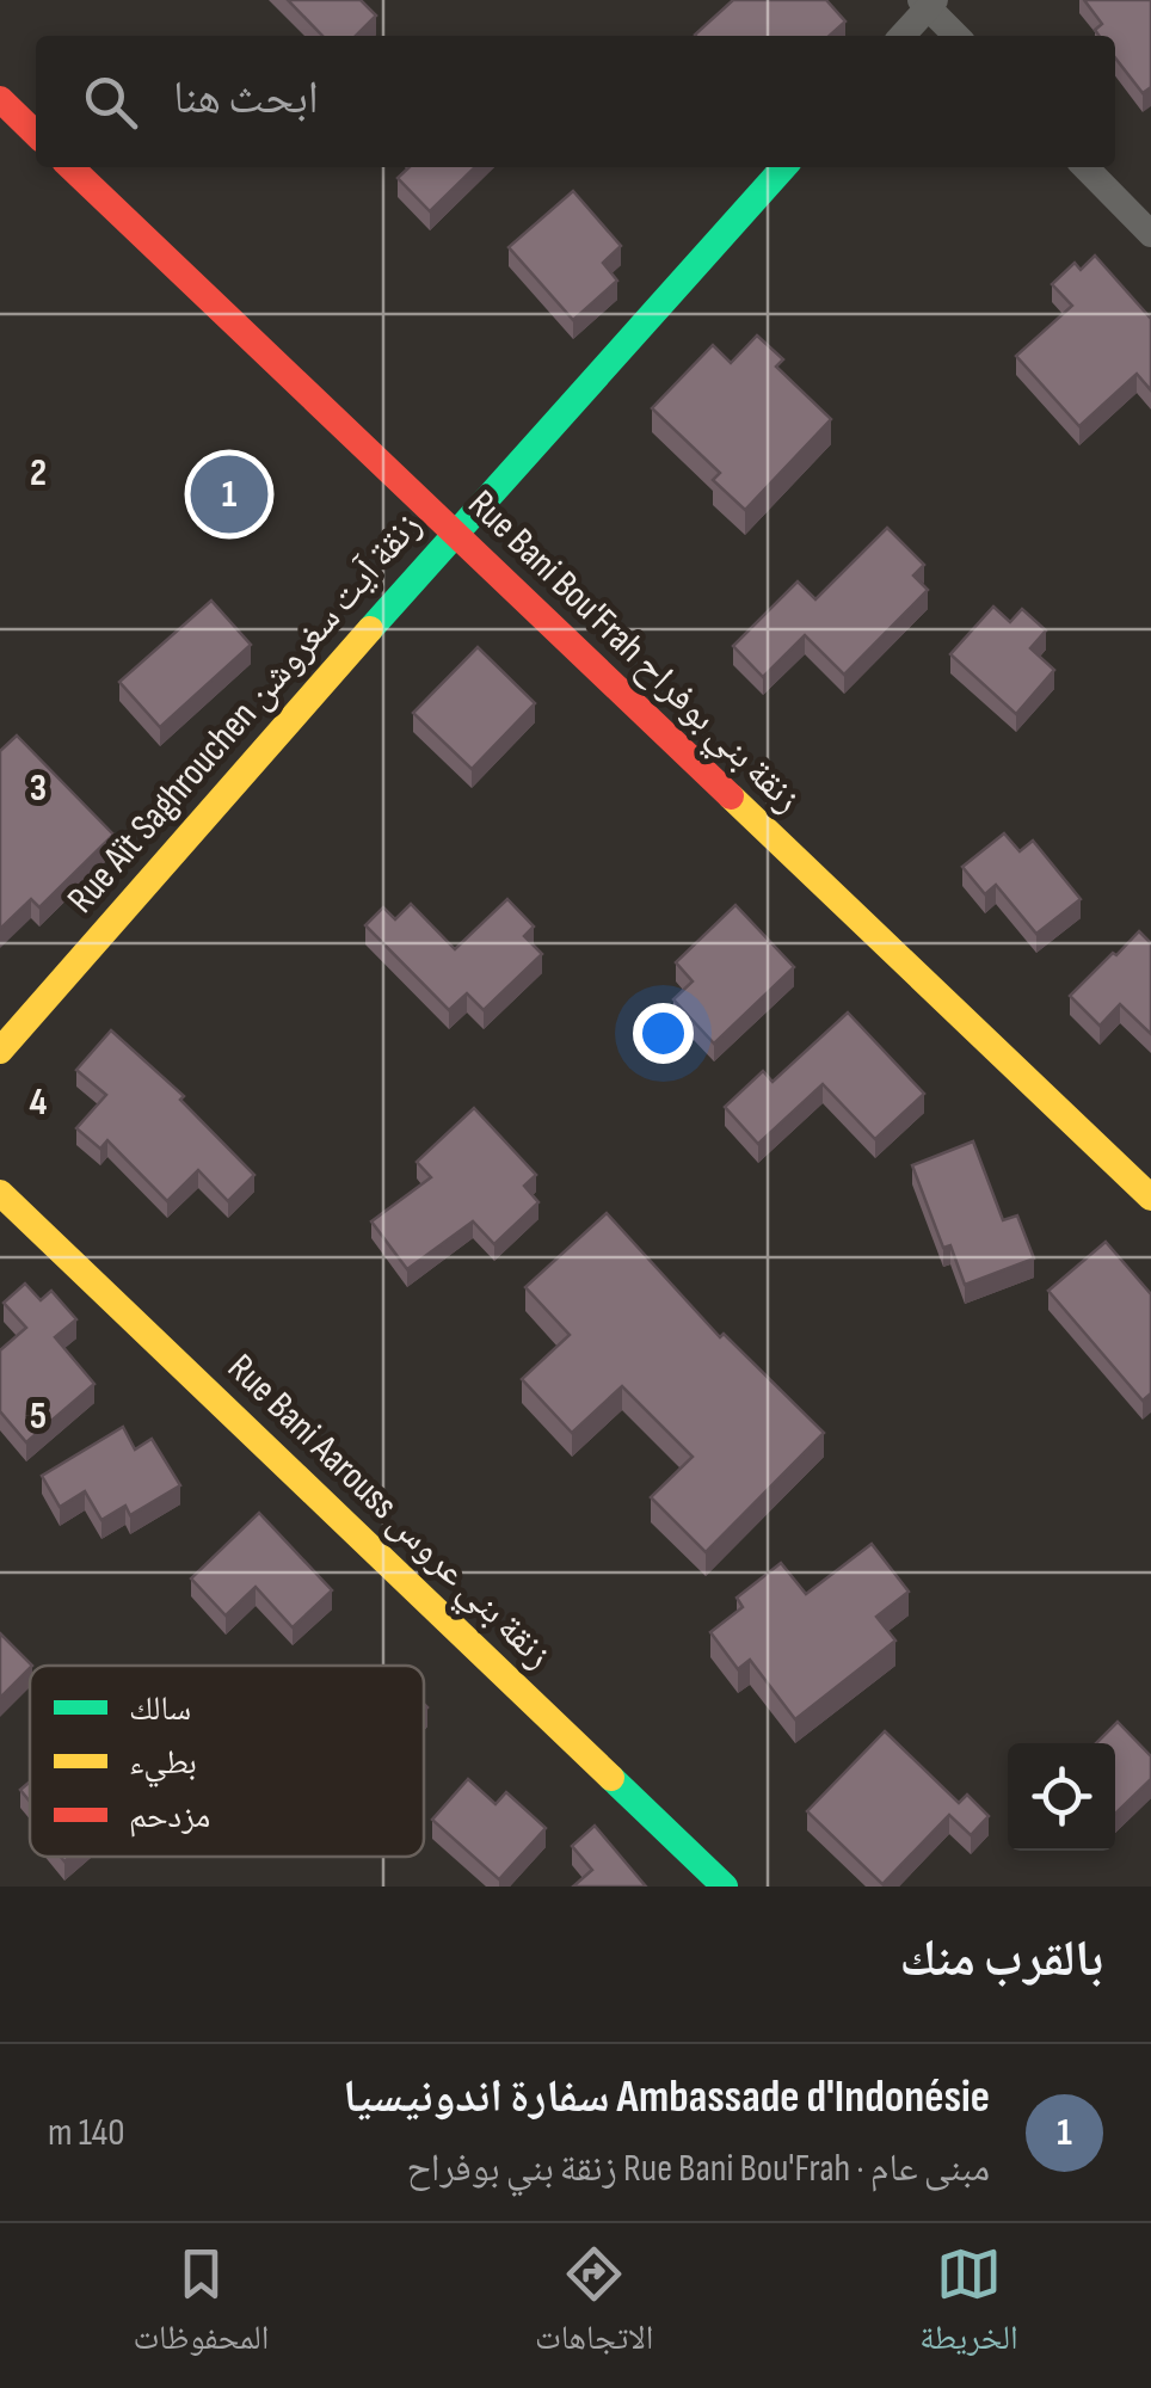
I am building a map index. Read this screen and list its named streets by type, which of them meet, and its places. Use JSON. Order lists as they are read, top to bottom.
{
  "streets": {
    "street": ["Rue Bani Bou'Frah زنقة بني بوفراح", "Rue Aït Saghrouchen زنقة آيت سغروشن", "Rue Bani Aarouss زنقة بني عروس"]
  },
  "crossings": [
    ["Rue Bani Bou'Frah زنقة بني بوفراح", "Rue Aït Saghrouchen زنقة آيت سغروشن"]
  ],
  "legend": ["سالك", "بطيء", "مزدحم"],
  "page": {
    "search": "ابحث هنا",
    "pins": "1",
    "heading": "بالقرب منك",
    "list": [
      {
        "mark": "1",
        "name": "Ambassade d'Indonésie سفارة اندونيسيا",
        "note": "مبنى عام · Rue Bani Bou'Frah زنقة بني بوفراح",
        "value": "140 m"
      }
    ],
    "nav": ["الخريطة", "الاتجاهات", "المحفوظات"]
  },
  "grid": {
    "rows": [
      "2",
      "3",
      "4",
      "5"
    ]
  }
}
